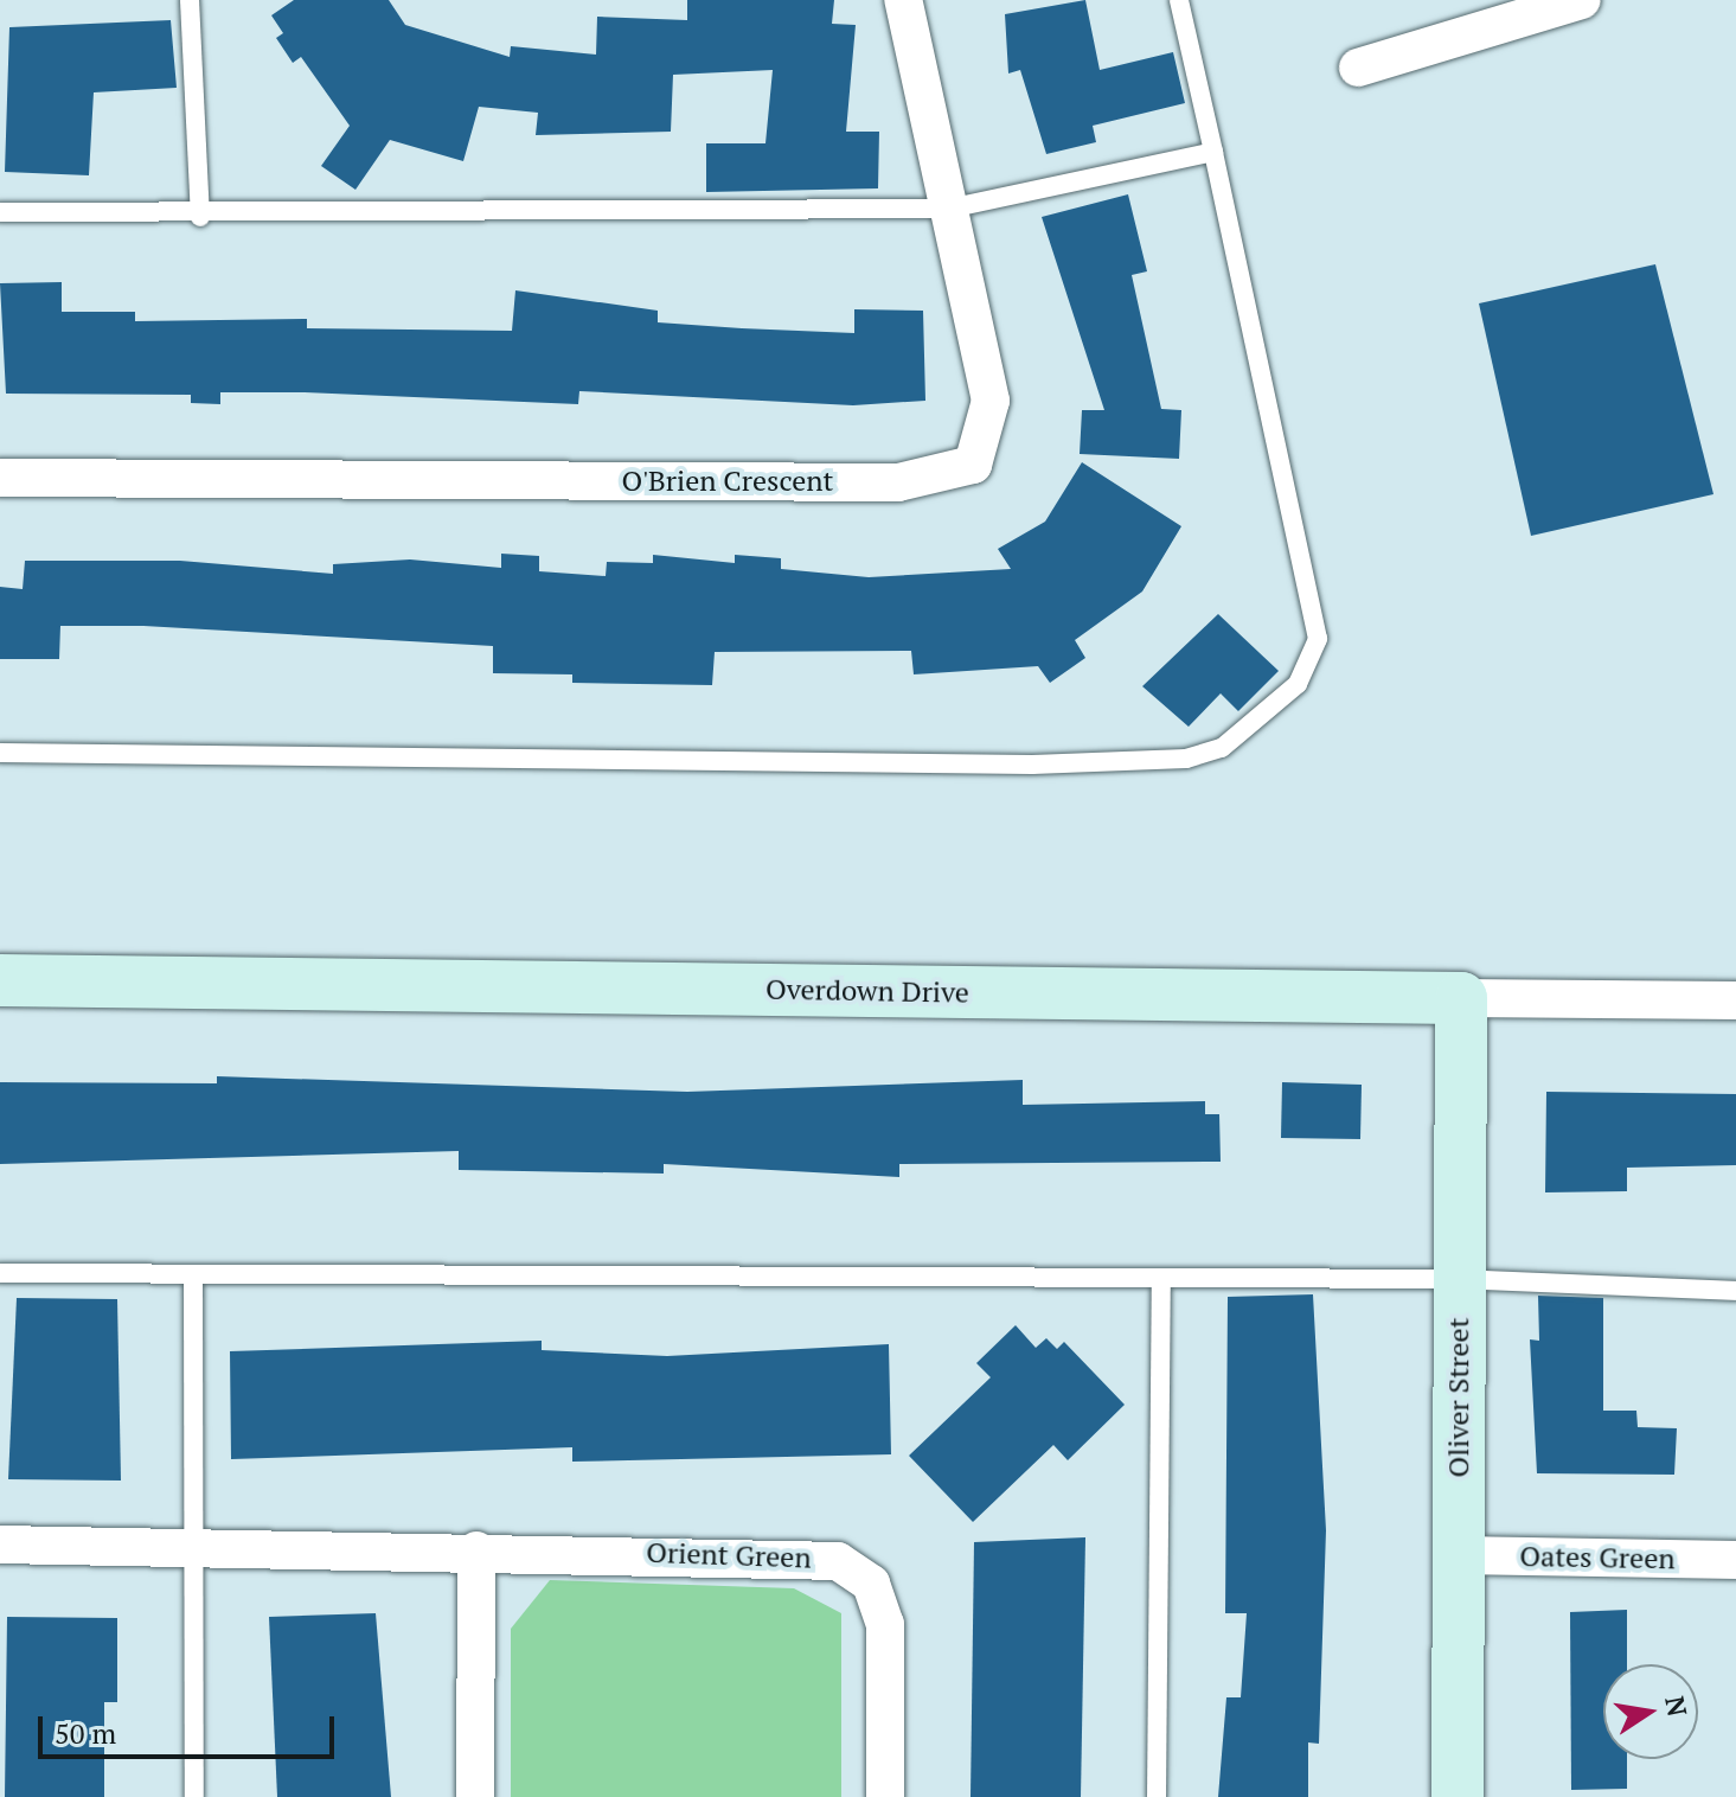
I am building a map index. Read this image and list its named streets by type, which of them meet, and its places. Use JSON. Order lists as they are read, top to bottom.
{
  "streets": {
    "street": [
      "O'Brien Crescent",
      "Overdown Drive",
      "Oliver Street",
      "Orient Green",
      "Oates Green"
    ]
  },
  "crossings": [
    ["Overdown Drive", "Oliver Street"],
    ["Oliver Street", "Oates Green"]
  ],
  "scale_bar": "50 m",
  "north": "right"
}
